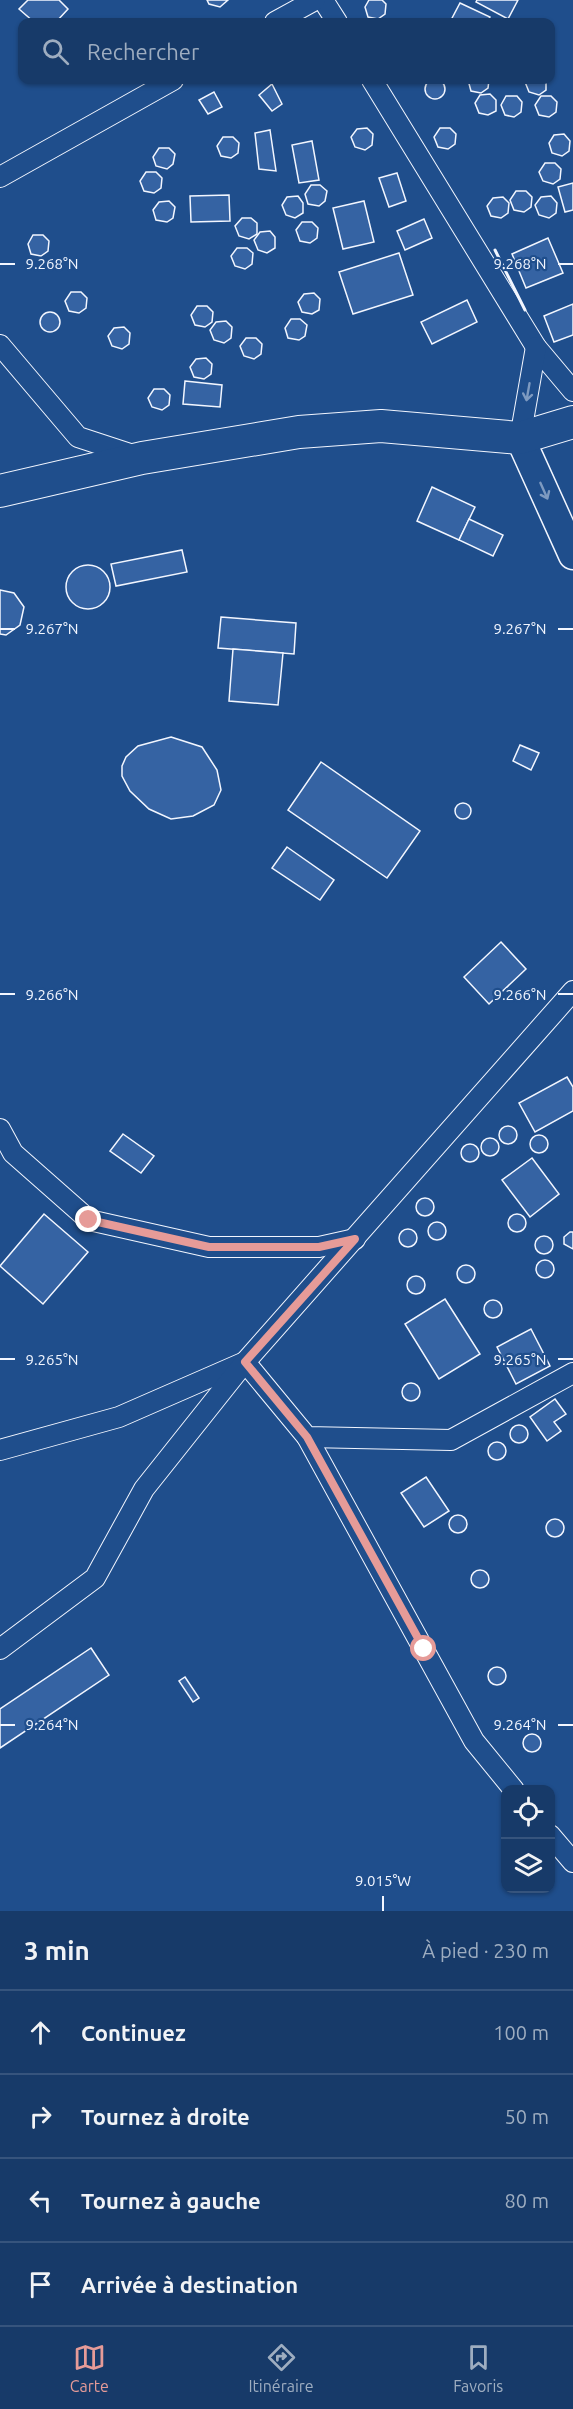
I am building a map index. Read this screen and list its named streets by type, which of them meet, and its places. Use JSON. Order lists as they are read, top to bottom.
{
  "page": {
    "search": "Rechercher",
    "heading": ["3 min", "À pied · 230 m"],
    "list": [
      ["Continuez", "100 m"],
      ["Tournez à droite", "50 m"],
      ["Tournez à gauche", "80 m"],
      "Arrivée à destination"
    ],
    "nav": ["Carte", "Itinéraire", "Favoris"]
  },
  "coordinates": [
    "9.268°N",
    "9.267°N",
    "9.266°N",
    "9.265°N",
    "9.264°N",
    "9.015°W"
  ]
}
